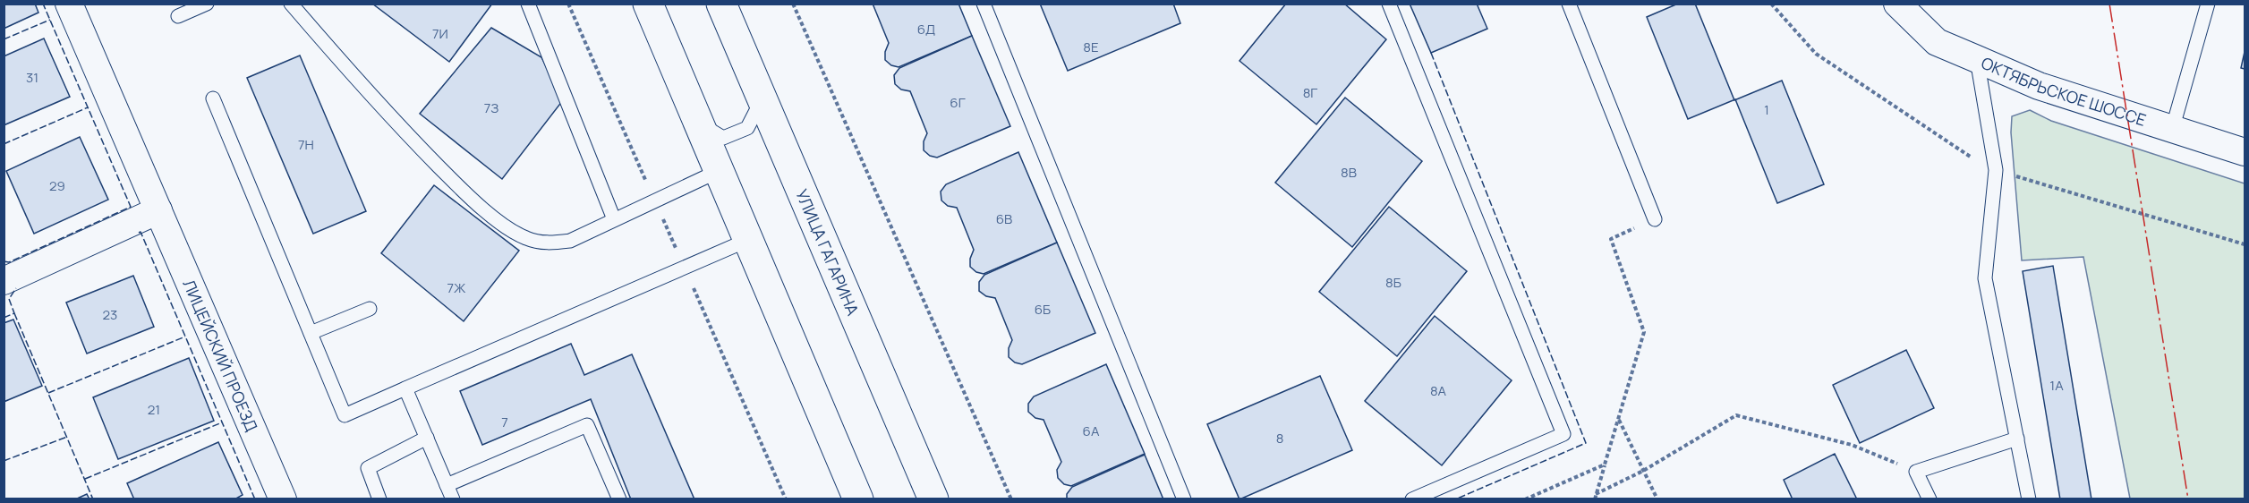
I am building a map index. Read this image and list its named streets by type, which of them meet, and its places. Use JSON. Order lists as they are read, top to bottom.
{
  "streets": {
    "street": ["ОКТЯБРЬСКОЕ ШОССЕ", "УЛИЦА ГАГАРИНА", "ЛИЦЕЙСКИЙ ПРОЕЗД"]
  },
  "house_numbers": [
    "6Д",
    "7И",
    "8Е",
    "31",
    "8Г",
    "6Г",
    "7З",
    "1",
    "7Н",
    "8В",
    "29",
    "6В",
    "8Б",
    "7Ж",
    "6Б",
    "23",
    "1А",
    "8А",
    "21",
    "7",
    "6А",
    "8"
  ]
}
